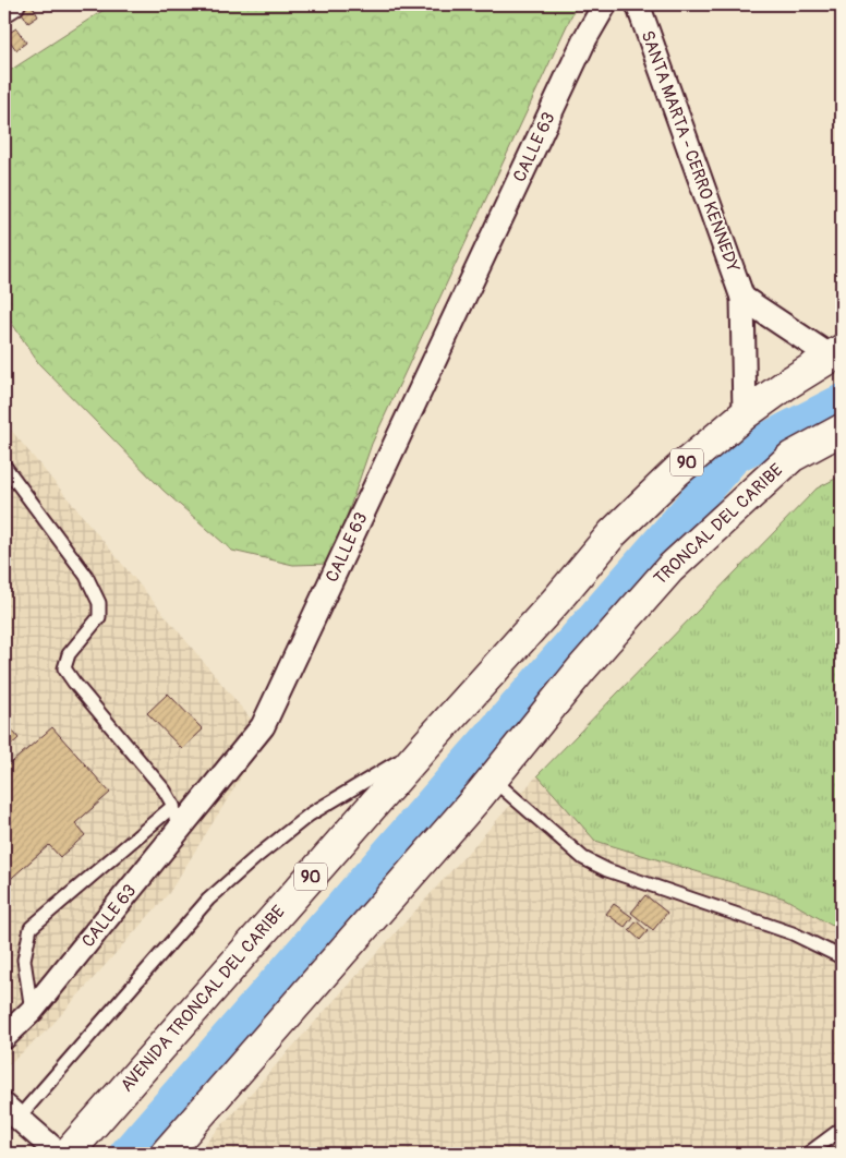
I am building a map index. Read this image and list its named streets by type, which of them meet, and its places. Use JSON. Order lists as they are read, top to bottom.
{
  "streets": {
    "highway": ["90", "TRONCAL DEL CARIBE", "AVENIDA TRONCAL DEL CARIBE"],
    "street": ["CALLE 63", "SANTA MARTA - CERRO KENNEDY"]
  },
  "crossings": [
    ["SANTA MARTA - CERRO KENNEDY", "90"],
    ["SANTA MARTA - CERRO KENNEDY", "AVENIDA TRONCAL DEL CARIBE"],
    ["90", "AVENIDA TRONCAL DEL CARIBE"]
  ]
}
